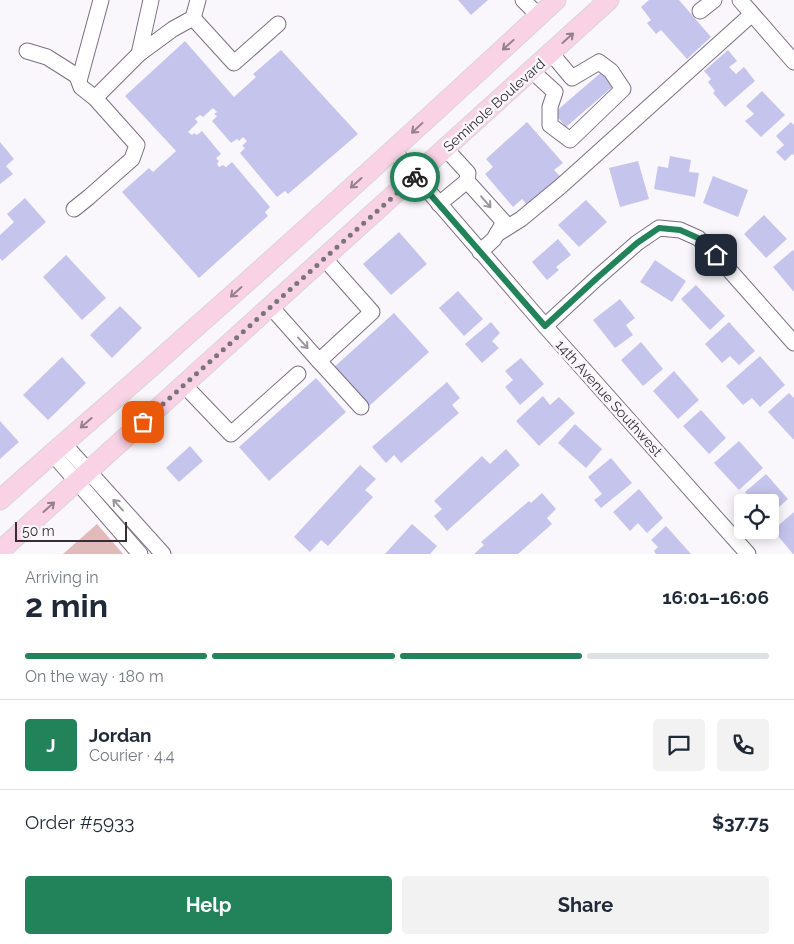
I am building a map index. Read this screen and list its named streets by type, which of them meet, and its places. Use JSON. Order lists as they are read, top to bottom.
{
  "streets": {
    "main road": ["Seminole Boulevard"],
    "street": ["14th Avenue Southwest"]
  },
  "crossings": [
    ["Seminole Boulevard", "14th Avenue Southwest"]
  ],
  "scale_bar": "50 m",
  "page": {
    "scale": "50 m",
    "heading": ["2 min", "Arriving in", "16:01–16:06"],
    "panel": [
      "Jordan",
      "Courier · 4.4",
      "Order #5933",
      "$37.75"
    ],
    "bar": "On the way · 180 m",
    "round": "J",
    "buttons": ["Help", "Share"]
  }
}
